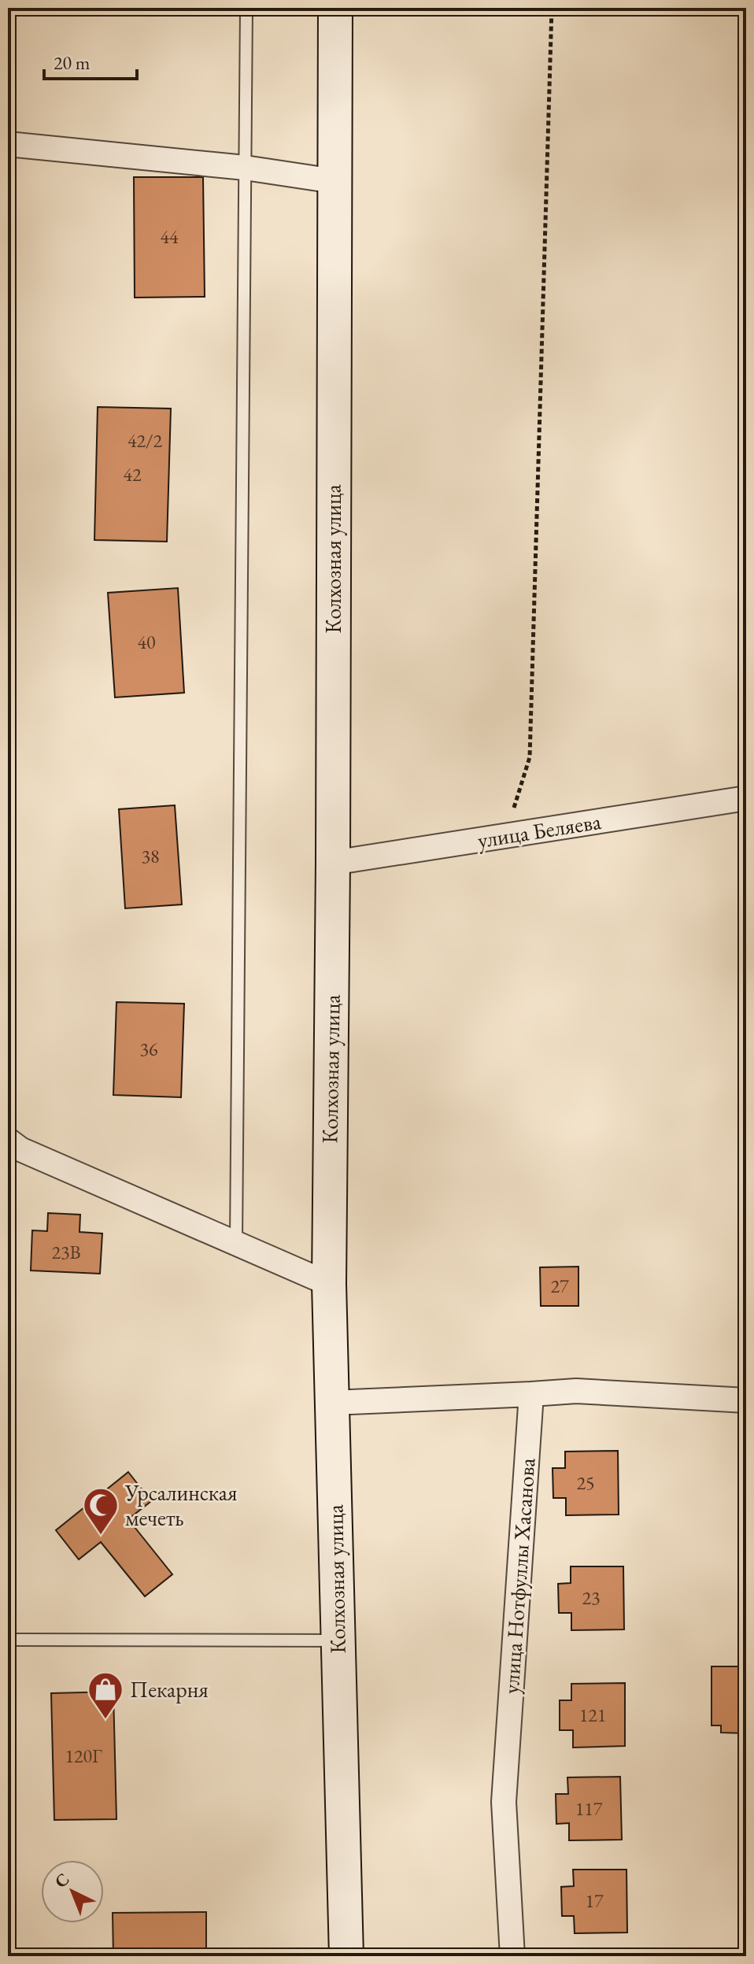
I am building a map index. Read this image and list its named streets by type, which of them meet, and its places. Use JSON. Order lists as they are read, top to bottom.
{
  "streets": {
    "main road": ["Колхозная улица"],
    "street": ["улица Беляева", "улица Нотфуллы Хасанова"]
  },
  "crossings": [
    ["Колхозная улица", "улица Беляева"]
  ],
  "places": {
    "mosque": ["Урсалинская мечеть"],
    "shop": ["Пекарня"]
  },
  "house_numbers": [
    "44",
    "42/2",
    "42",
    "40",
    "38",
    "36",
    "23В",
    "27",
    "25",
    "23",
    "121",
    "120Г",
    "117",
    "17"
  ],
  "scale_bar": "20 m",
  "north": "top left"
}
